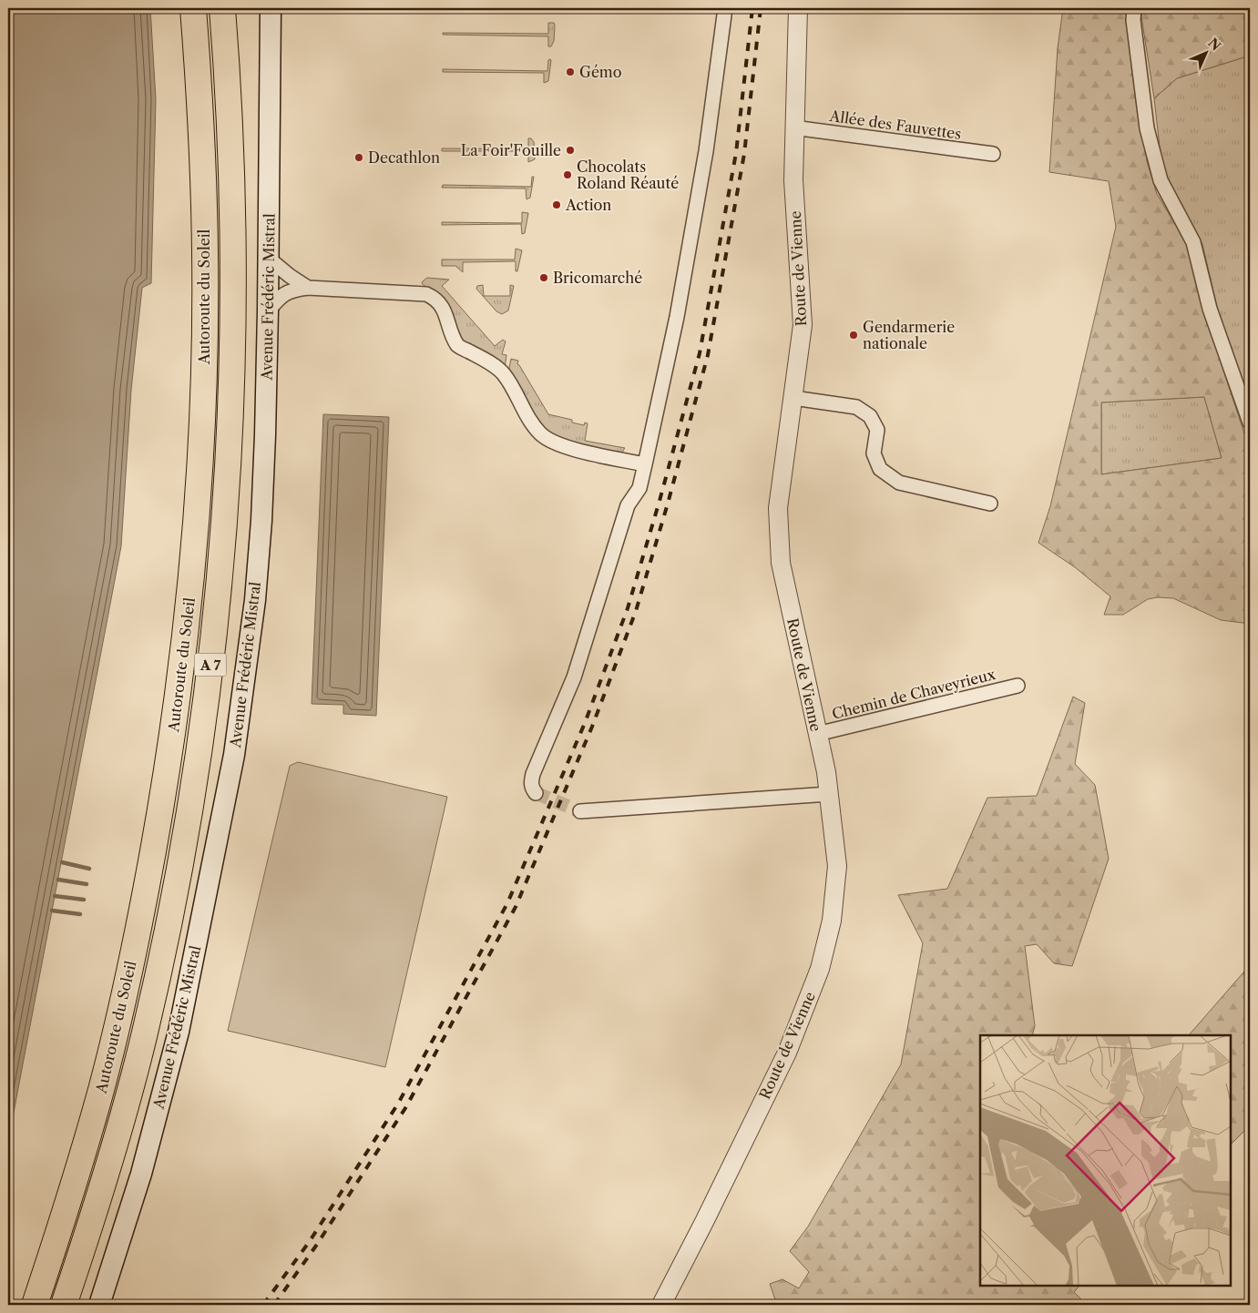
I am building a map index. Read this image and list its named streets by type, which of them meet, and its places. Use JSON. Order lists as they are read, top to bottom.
{
  "streets": {
    "highway": ["Autoroute du Soleil", "A 7"],
    "main road": ["Avenue Frédéric Mistral"],
    "street": ["Allée des Fauvettes", "Route de Vienne", "Chemin de Chaveyrieux"]
  },
  "crossings": [
    ["Allée des Fauvettes", "Route de Vienne"],
    ["Route de Vienne", "Chemin de Chaveyrieux"]
  ],
  "places": [
    "Gémo",
    "La Foir'Fouille",
    "Decathlon",
    "Chocolats Roland Réauté",
    "Action",
    "Bricomarché",
    "Gendarmerie nationale"
  ],
  "north": "top right"
}
